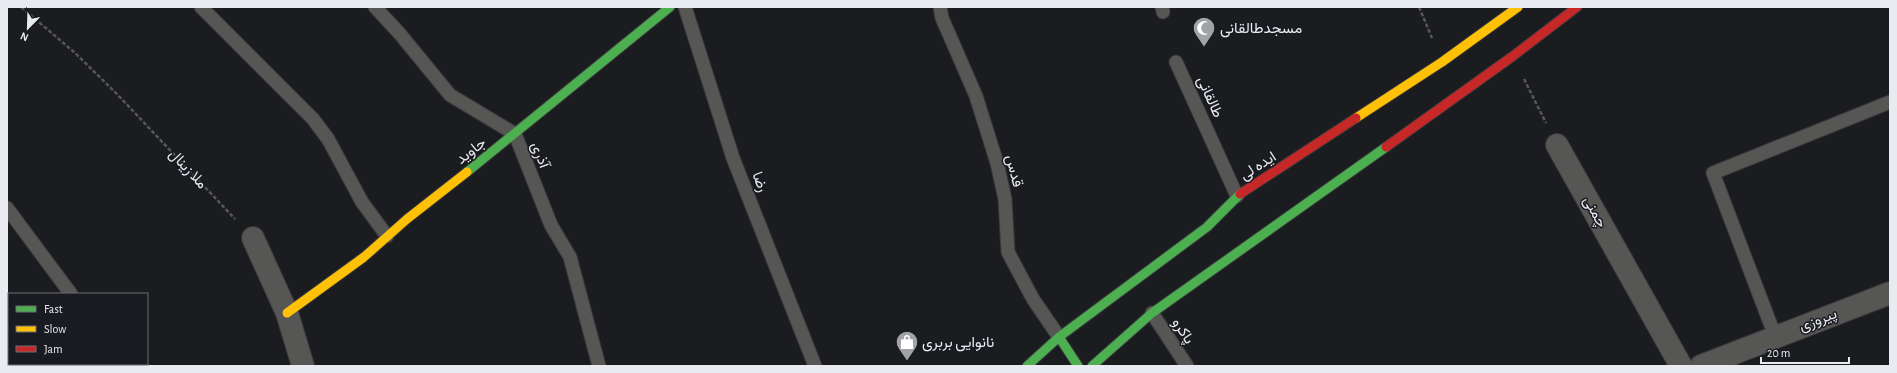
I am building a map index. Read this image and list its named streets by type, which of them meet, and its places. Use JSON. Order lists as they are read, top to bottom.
{
  "streets": {
    "main road": ["جاوید", "ایده لى"],
    "street": ["چمنی", "پیروزی"],
    "lane": [
      "طالقانی",
      "آذری",
      "قدس",
      "رضا",
      "پاکرو"
    ],
    "path": ["ملا زینال"]
  },
  "crossings": [
    ["طالقانی", "ایده لى"],
    ["جاوید", "آذری"],
    ["ایده لى", "قدس"]
  ],
  "places": {
    "mosque": ["مسجدطالقانی"],
    "shop": ["نانوایی بربری"]
  },
  "legend": ["Fast", "Slow", "Jam"],
  "scale_bar": "20 m",
  "north": "bottom left"
}
